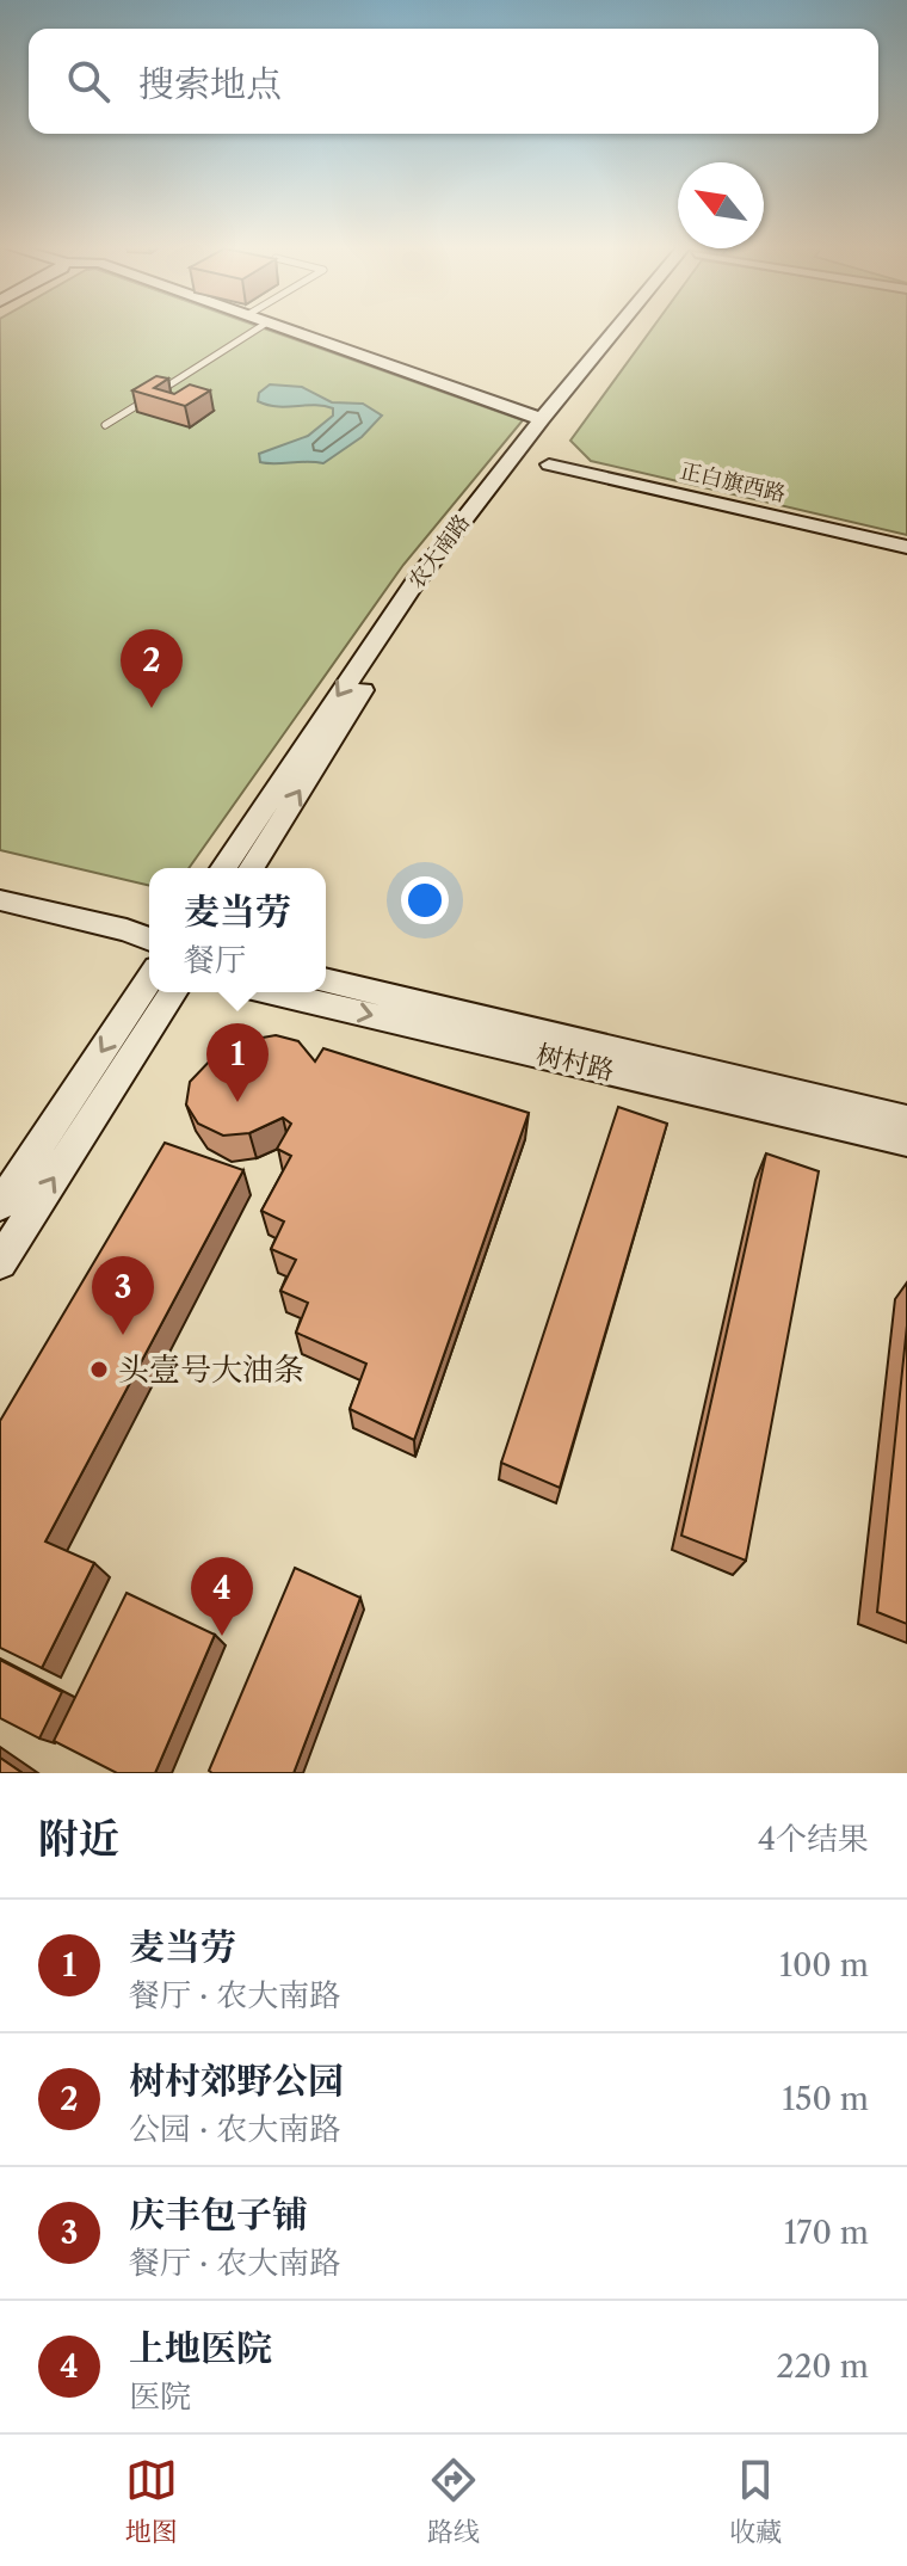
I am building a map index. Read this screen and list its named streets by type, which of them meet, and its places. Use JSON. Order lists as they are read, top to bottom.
{
  "streets": {
    "main road": ["正白旗西路", "农大南路", "树村路"]
  },
  "places": ["头壹号大油条"],
  "north": "top left",
  "page": {
    "search": "搜索地点",
    "pins": [
      "2",
      "1",
      "3",
      "4"
    ],
    "popup": ["麦当劳", "餐厅"],
    "heading": ["附近", "4个结果"],
    "list": [
      {
        "mark": "1",
        "name": "麦当劳",
        "note": "餐厅 · 农大南路",
        "value": "100 m"
      },
      {
        "mark": "2",
        "name": "树村郊野公园",
        "note": "公园 · 农大南路",
        "value": "150 m"
      },
      {
        "mark": "3",
        "name": "庆丰包子铺",
        "note": "餐厅 · 农大南路",
        "value": "170 m"
      },
      {
        "mark": "4",
        "name": "上地医院",
        "note": "医院",
        "value": "220 m"
      }
    ],
    "nav": ["地图", "路线", "收藏"]
  }
}
